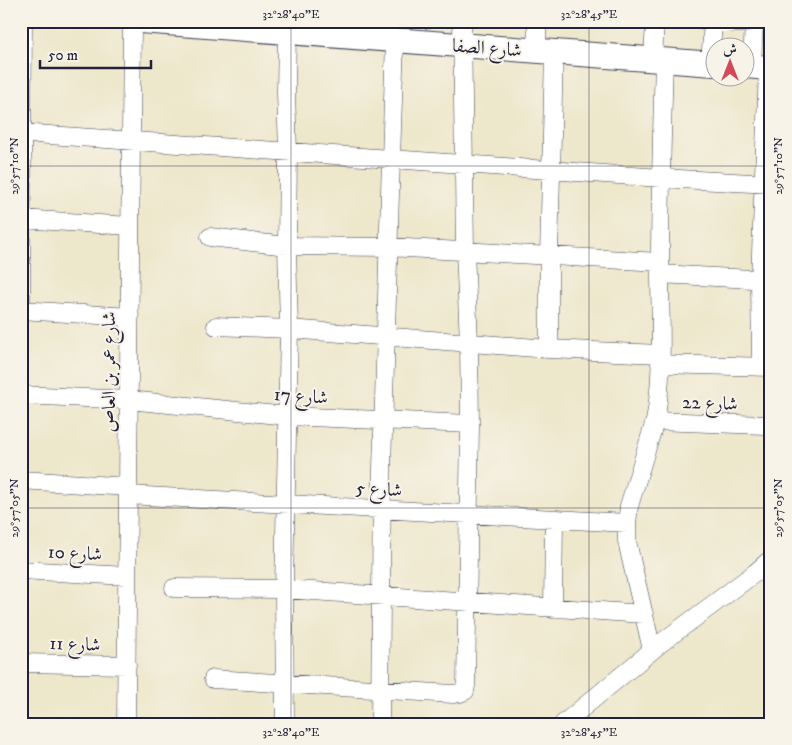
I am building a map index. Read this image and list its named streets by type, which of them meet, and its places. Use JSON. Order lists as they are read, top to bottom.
{
  "streets": {
    "main road": ["شارع الصفا"],
    "street": [
      "شارع عمر بن العاص",
      "شارع 17",
      "شارع 22",
      "شارع 5",
      "شارع 10",
      "شارع 11"
    ]
  },
  "crossings": [
    ["شارع عمر بن العاص", "شارع 17"],
    ["شارع عمر بن العاص", "شارع 5"],
    ["شارع عمر بن العاص", "شارع 10"],
    ["شارع عمر بن العاص", "شارع 11"]
  ],
  "scale_bar": "50 m",
  "north": "top",
  "coordinates": [
    "32°28'40\"E",
    "32°28'45\"E",
    "29°57'10\"N",
    "29°57'05\"N"
  ]
}
